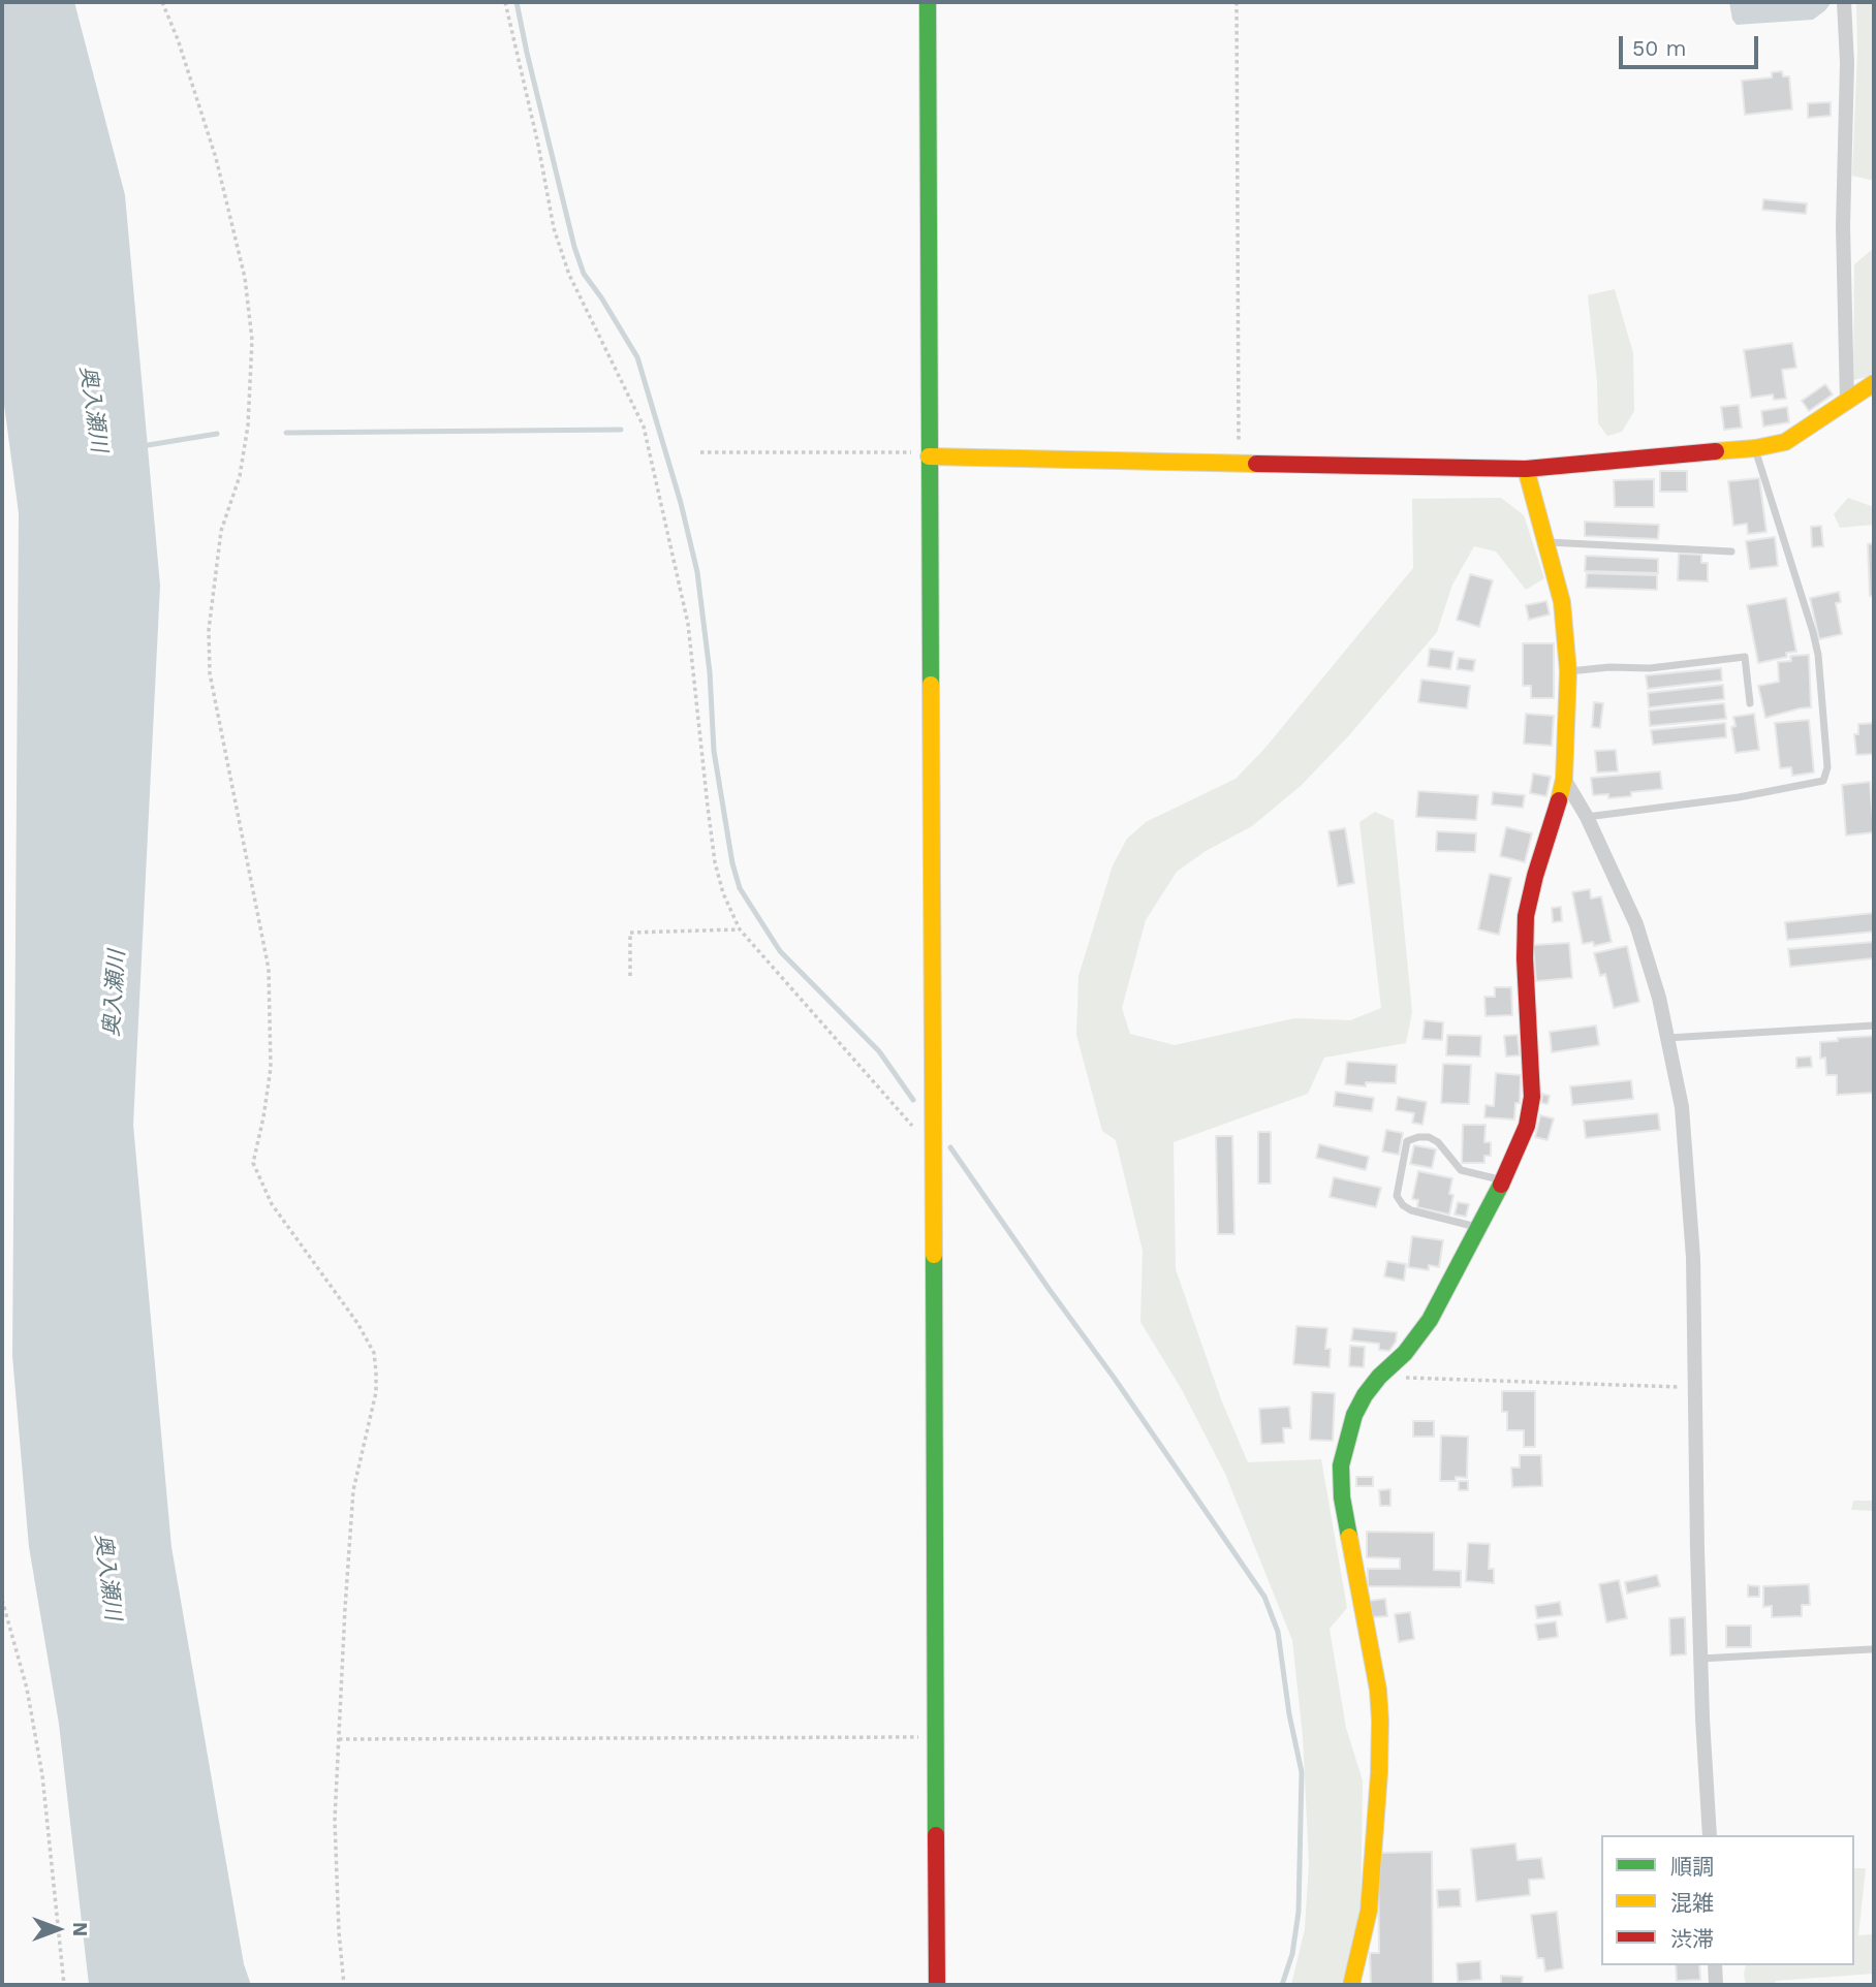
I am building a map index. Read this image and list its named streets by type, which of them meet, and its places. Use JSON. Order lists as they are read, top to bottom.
{
  "water": ["奥入瀬川"],
  "legend": ["順調", "混雑", "渋滞"],
  "scale_bar": "50 m",
  "north": "right"
}
